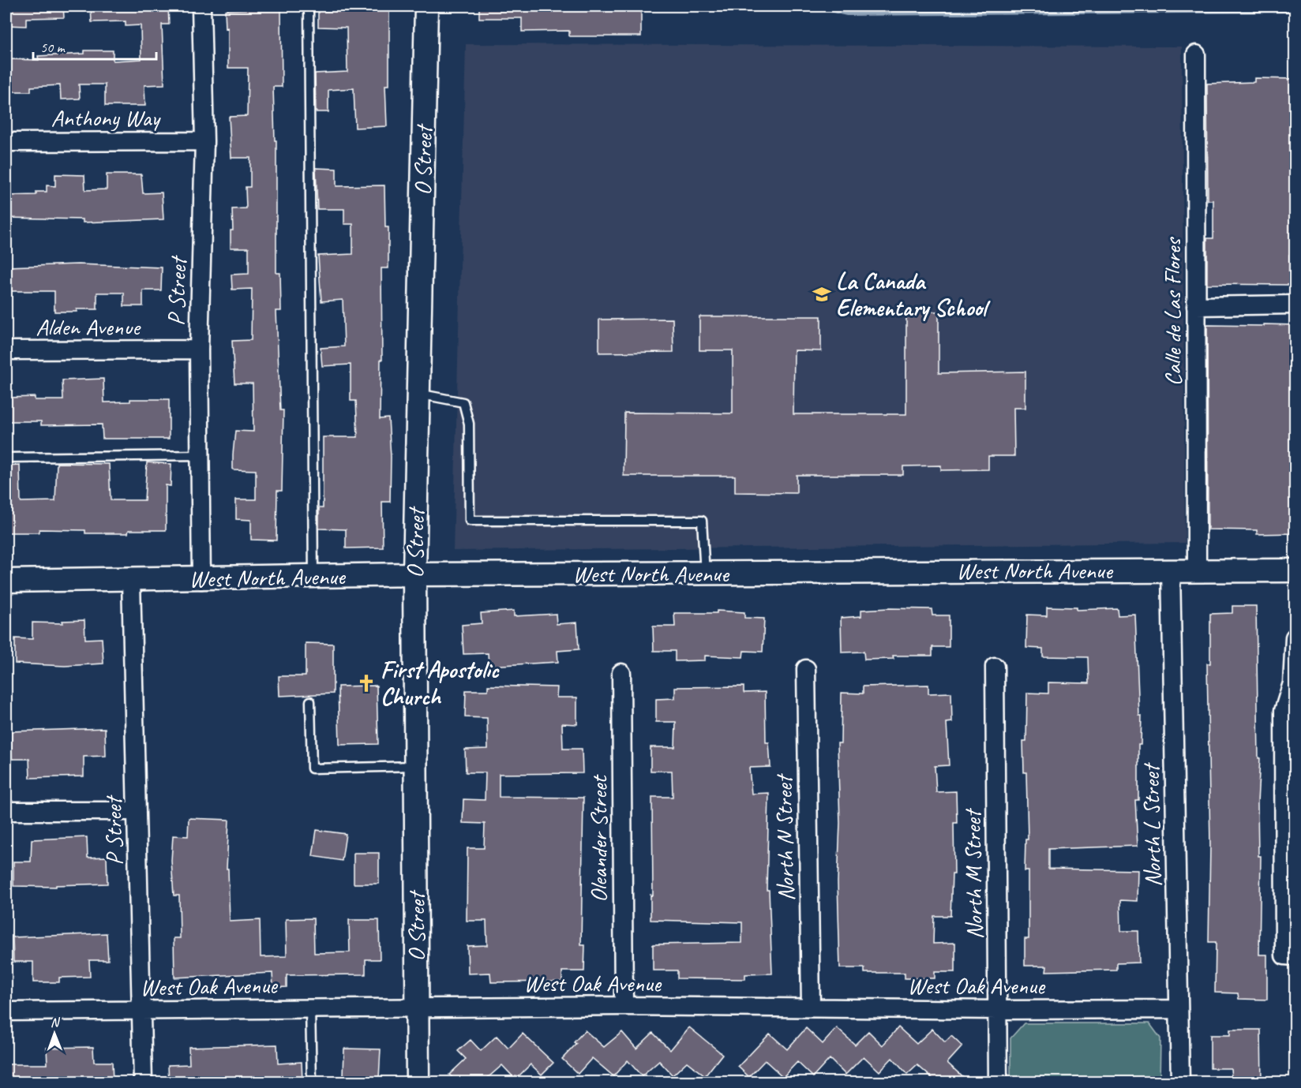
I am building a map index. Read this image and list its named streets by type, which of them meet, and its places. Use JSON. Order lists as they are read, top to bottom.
{
  "streets": {
    "street": [
      "Anthony Way",
      "O Street",
      "P Street",
      "Calle de Las Flores",
      "Alden Avenue",
      "West North Avenue",
      "North L Street",
      "North N Street",
      "Oleander Street",
      "North M Street",
      "West Oak Avenue"
    ]
  },
  "crossings": [
    ["Anthony Way", "P Street"],
    ["O Street", "West North Avenue"],
    ["O Street", "West Oak Avenue"],
    ["P Street", "Alden Avenue"],
    ["P Street", "West North Avenue"],
    ["P Street", "West Oak Avenue"],
    ["Calle de Las Flores", "West North Avenue"],
    ["West North Avenue", "North L Street"],
    ["North L Street", "West Oak Avenue"],
    ["North N Street", "West Oak Avenue"],
    ["Oleander Street", "West Oak Avenue"],
    ["North M Street", "West Oak Avenue"]
  ],
  "places": {
    "school or university": ["La Canada Elementary School"],
    "church": ["First Apostolic Church"]
  },
  "scale_bar": "50 m",
  "north": "top"
}
